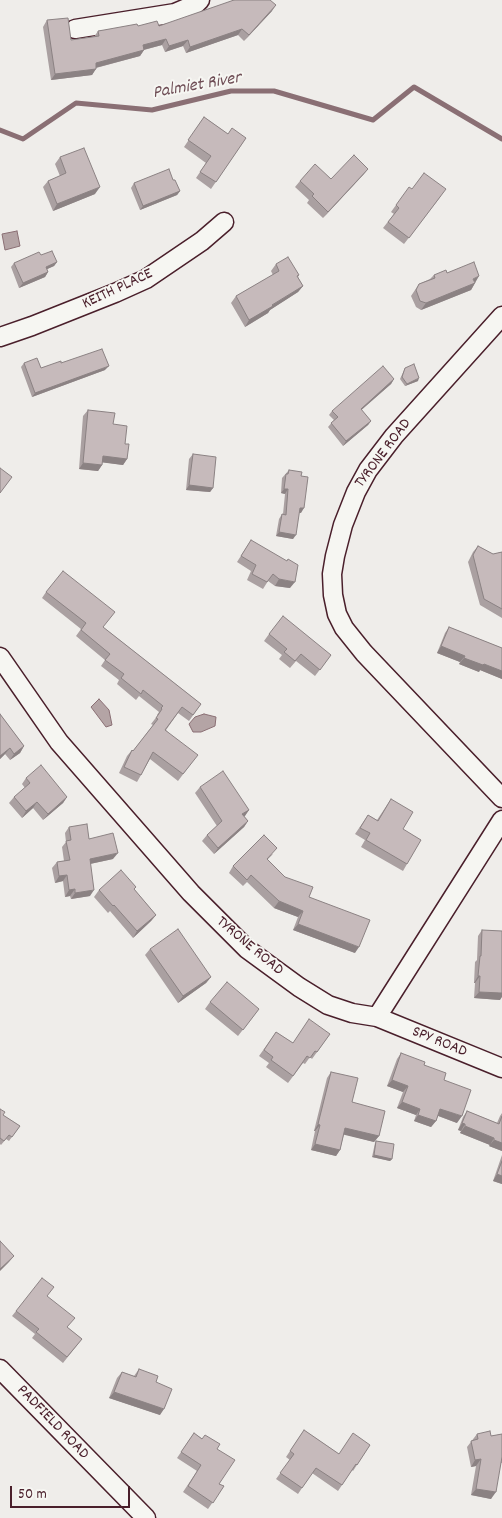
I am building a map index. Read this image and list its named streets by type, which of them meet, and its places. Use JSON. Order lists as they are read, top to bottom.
{
  "streets": {
    "street": [
      "KEITH PLACE",
      "TYRONE ROAD",
      "SPY ROAD",
      "PADFIELD ROAD"
    ]
  },
  "crossings": [
    ["TYRONE ROAD", "SPY ROAD"]
  ],
  "water": ["Palmiet River"],
  "scale_bar": "50 m"
}
